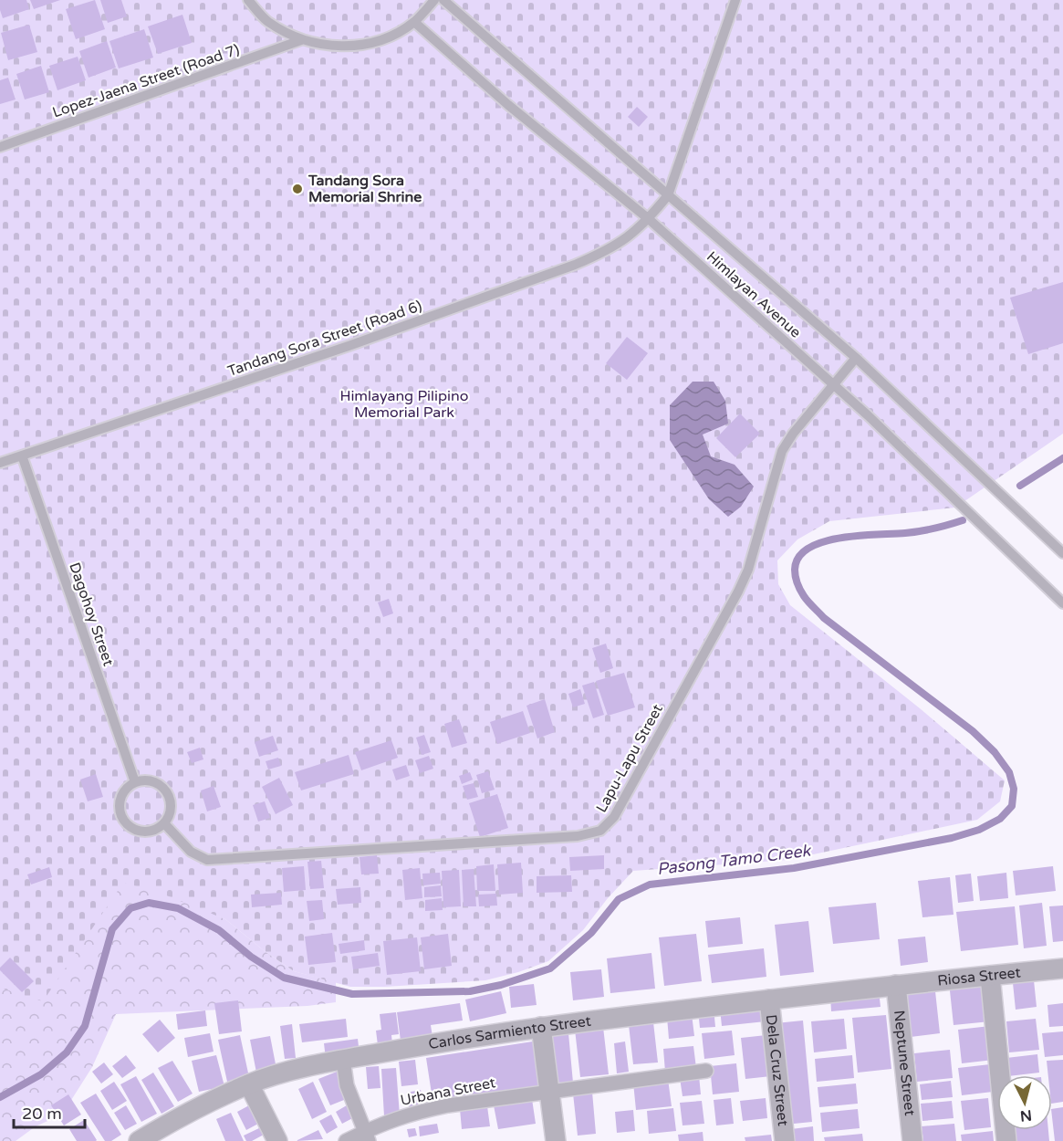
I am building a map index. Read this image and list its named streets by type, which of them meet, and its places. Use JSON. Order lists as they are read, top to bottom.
{
  "streets": {
    "street": [
      "Riosa Street",
      "Carlos Sarmiento Street",
      "Neptune Street",
      "Dela Cruz Street",
      "Urbana Street"
    ],
    "lane": [
      "Lopez-Jaena Street (Road 7)",
      "Himlayan Avenue",
      "Tandang Sora Street (Road 6)",
      "Dagohoy Street",
      "Lapu-Lapu Street"
    ]
  },
  "crossings": [
    ["Himlayan Avenue", "Tandang Sora Street (Road 6)"],
    ["Himlayan Avenue", "Lapu-Lapu Street"],
    ["Tandang Sora Street (Road 6)", "Dagohoy Street"],
    ["Dagohoy Street", "Lapu-Lapu Street"],
    ["Riosa Street", "Carlos Sarmiento Street"],
    ["Riosa Street", "Neptune Street"],
    ["Carlos Sarmiento Street", "Neptune Street"],
    ["Carlos Sarmiento Street", "Dela Cruz Street"]
  ],
  "water": ["Pasong Tamo Creek"],
  "parks": ["Himlayang Pilipino Memorial Park"],
  "places": ["Tandang Sora Memorial Shrine"],
  "scale_bar": "20 m",
  "north": "bottom"
}
